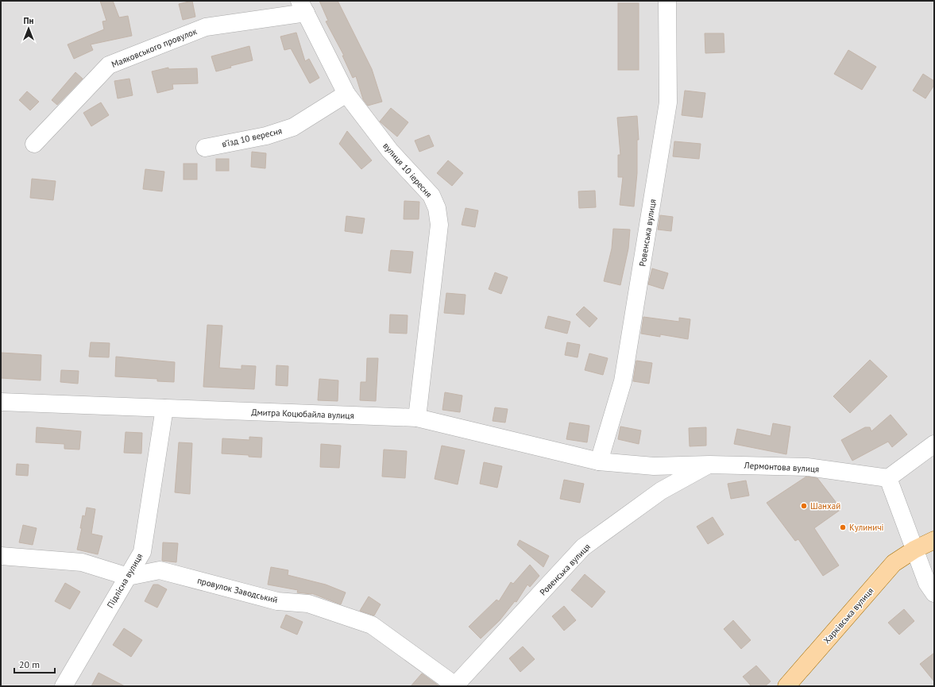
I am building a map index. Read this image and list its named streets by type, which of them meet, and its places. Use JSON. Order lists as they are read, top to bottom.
{
  "streets": {
    "main road": ["Харківська вулиця"],
    "street": [
      "Маяковського провулок",
      "в’їзд 10 вересня",
      "вулиця 10 іересня",
      "Ровенська вулиця",
      "Дмитра Коцюбайла вулиця",
      "Лермонтова вулиця",
      "Підлісна вулиця",
      "провулок Заводський"
    ]
  },
  "crossings": [
    ["Маяковського провулок", "вулиця 10 іересня"],
    ["в’їзд 10 вересня", "вулиця 10 іересня"],
    ["вулиця 10 іересня", "Дмитра Коцюбайла вулиця"],
    ["Ровенська вулиця", "Дмитра Коцюбайла вулиця"],
    ["Ровенська вулиця", "Лермонтова вулиця"],
    ["Ровенська вулиця", "провулок Заводський"],
    ["Дмитра Коцюбайла вулиця", "Лермонтова вулиця"],
    ["Дмитра Коцюбайла вулиця", "Підлісна вулиця"],
    ["Підлісна вулиця", "провулок Заводський"]
  ],
  "places": ["Шанхай", "Кулиничі"],
  "scale_bar": "20 m",
  "north": "top"
}
